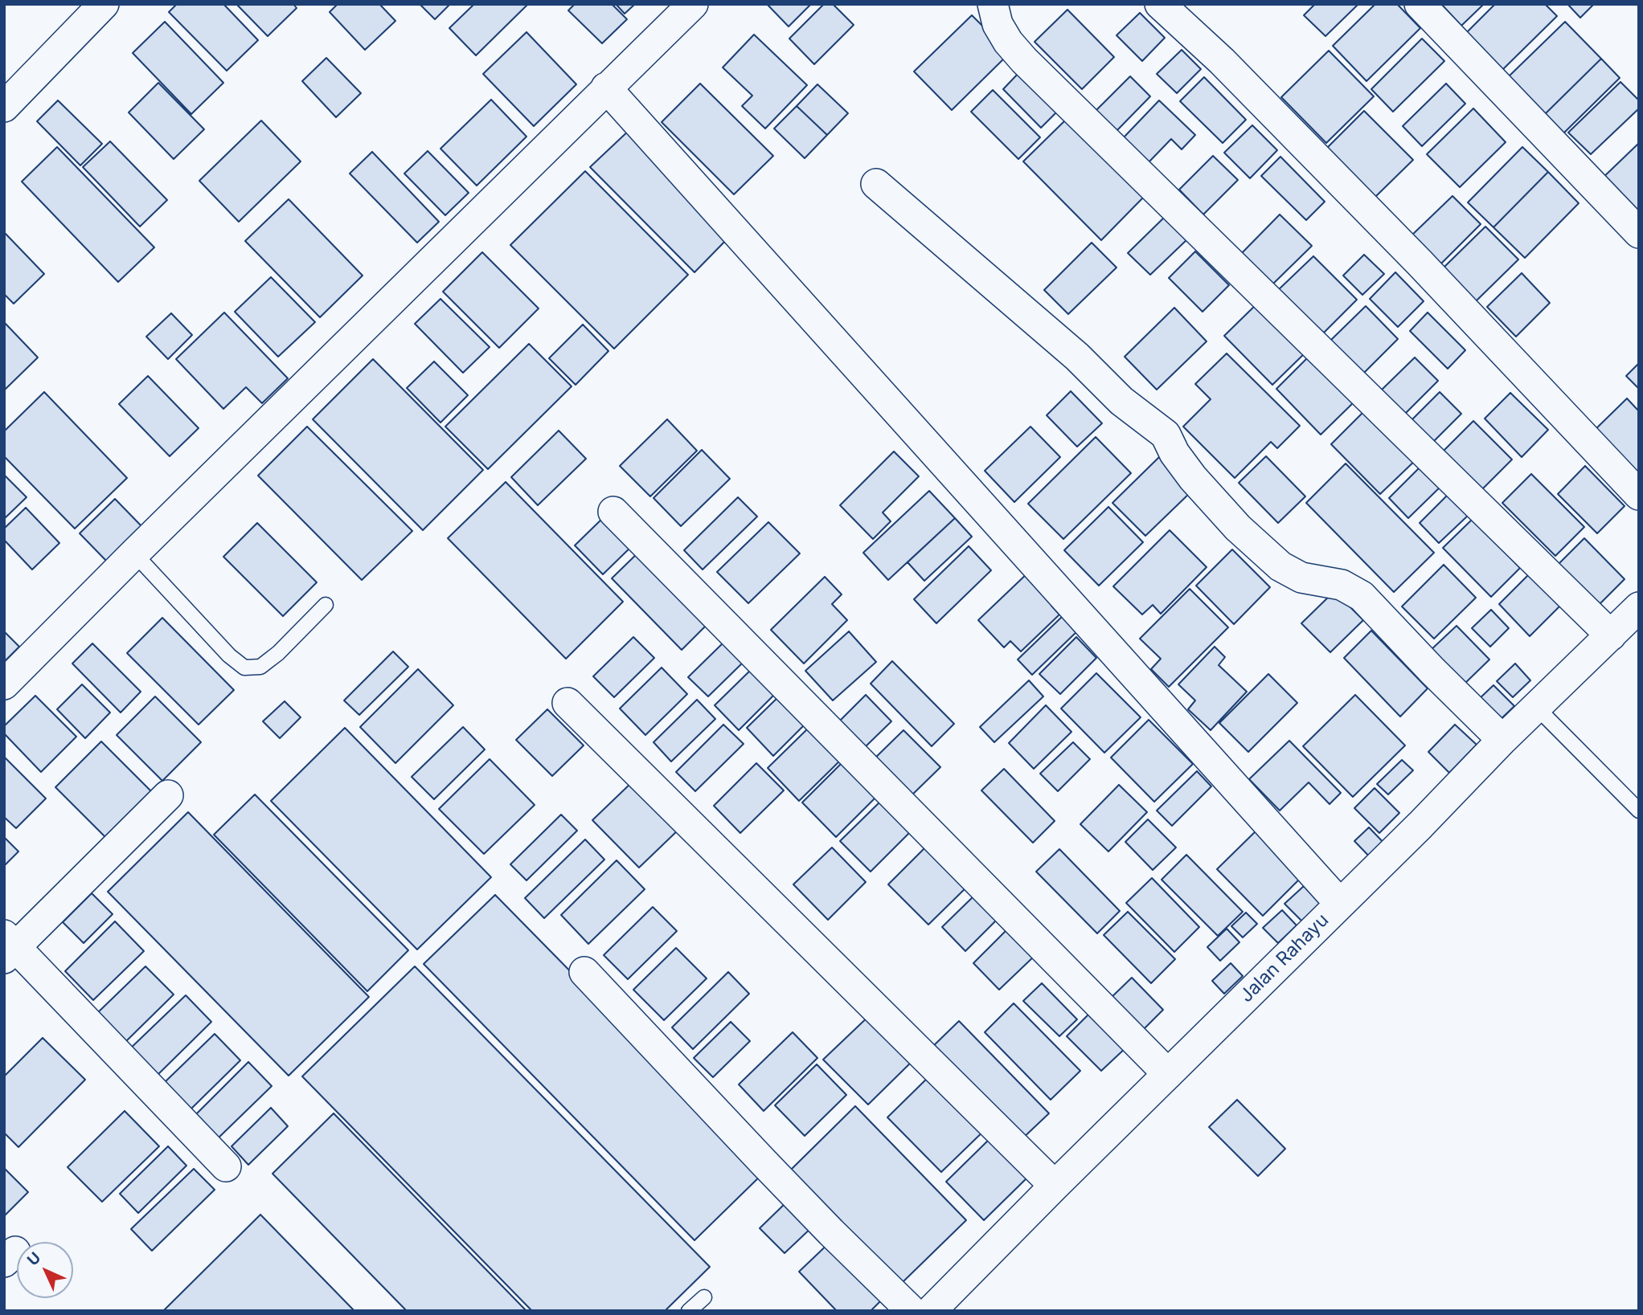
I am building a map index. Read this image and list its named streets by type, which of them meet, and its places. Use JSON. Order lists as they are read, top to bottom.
{
  "streets": {
    "street": ["Jalan Rahayu"]
  },
  "north": "top left"
}
